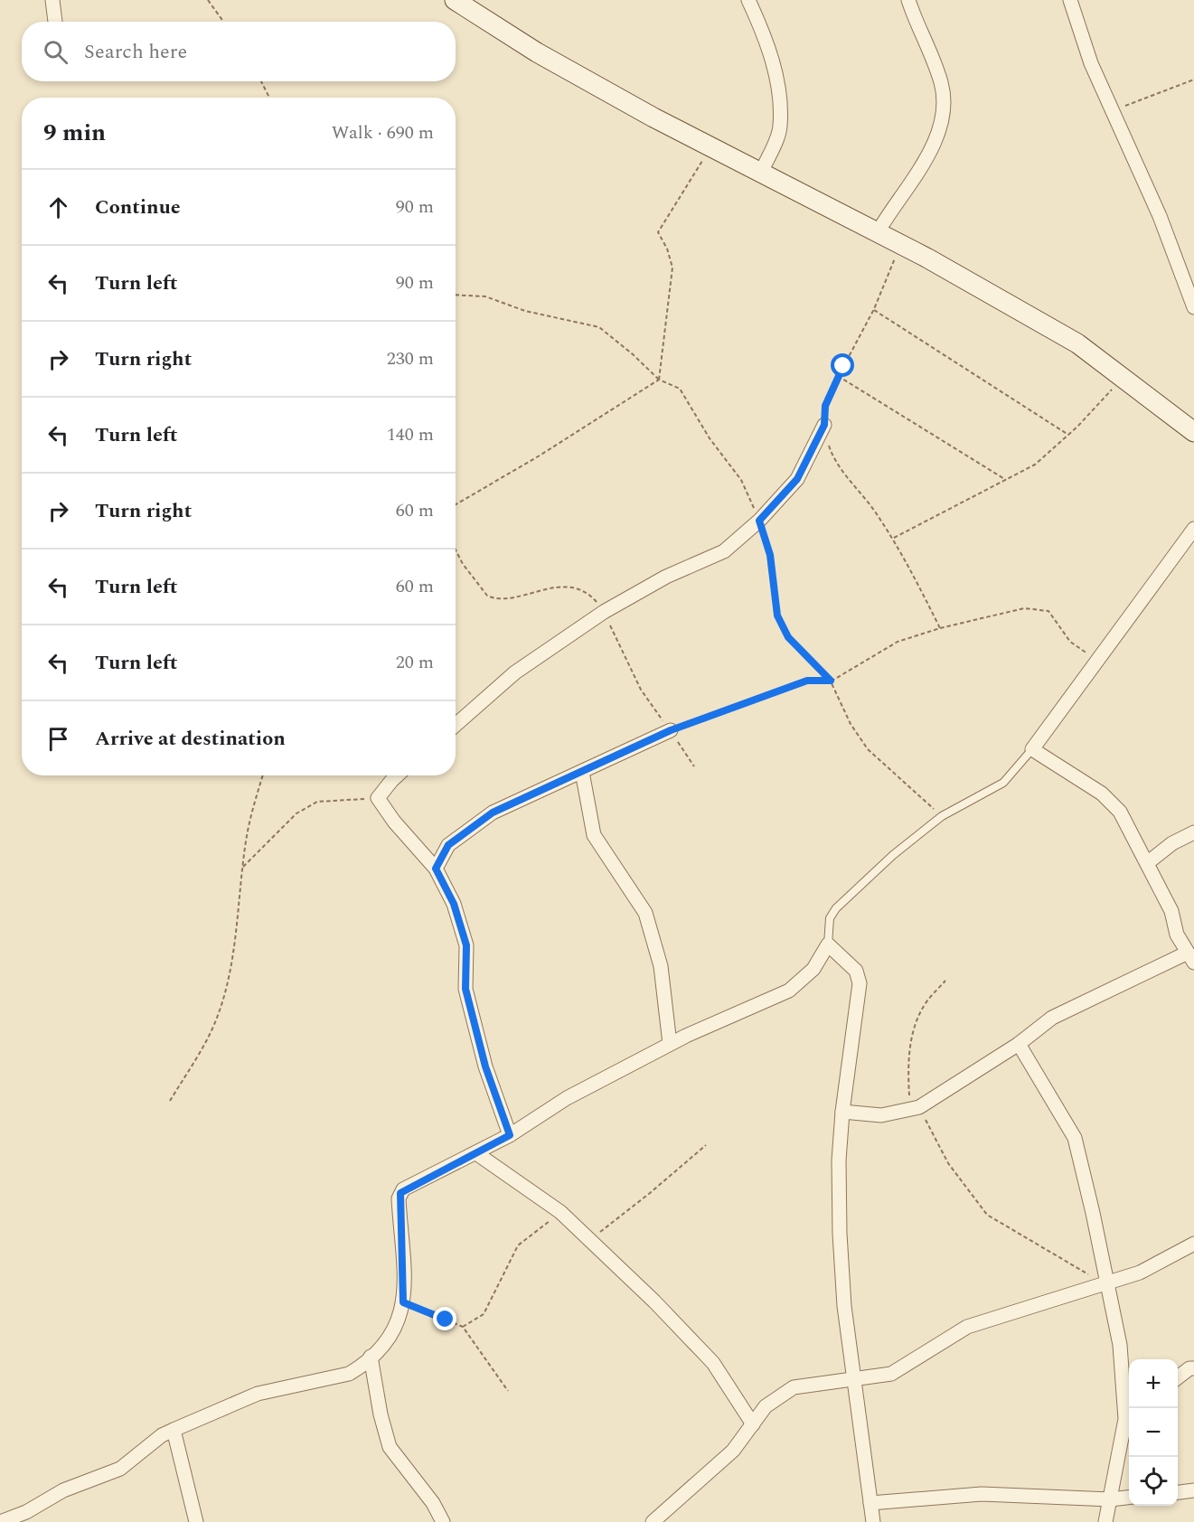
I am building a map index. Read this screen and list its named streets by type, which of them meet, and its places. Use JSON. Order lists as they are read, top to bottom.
{
  "page": {
    "search": "Search here",
    "heading": ["9 min", "Walk · 690 m"],
    "list": [
      ["Continue", "90 m"],
      ["Turn left", "90 m"],
      ["Turn right", "230 m"],
      ["Turn left", "140 m"],
      ["Turn right", "60 m"],
      ["Turn left", "60 m"],
      ["Turn left", "20 m"],
      "Arrive at destination"
    ],
    "map_buttons": ["+", "−"]
  }
}
